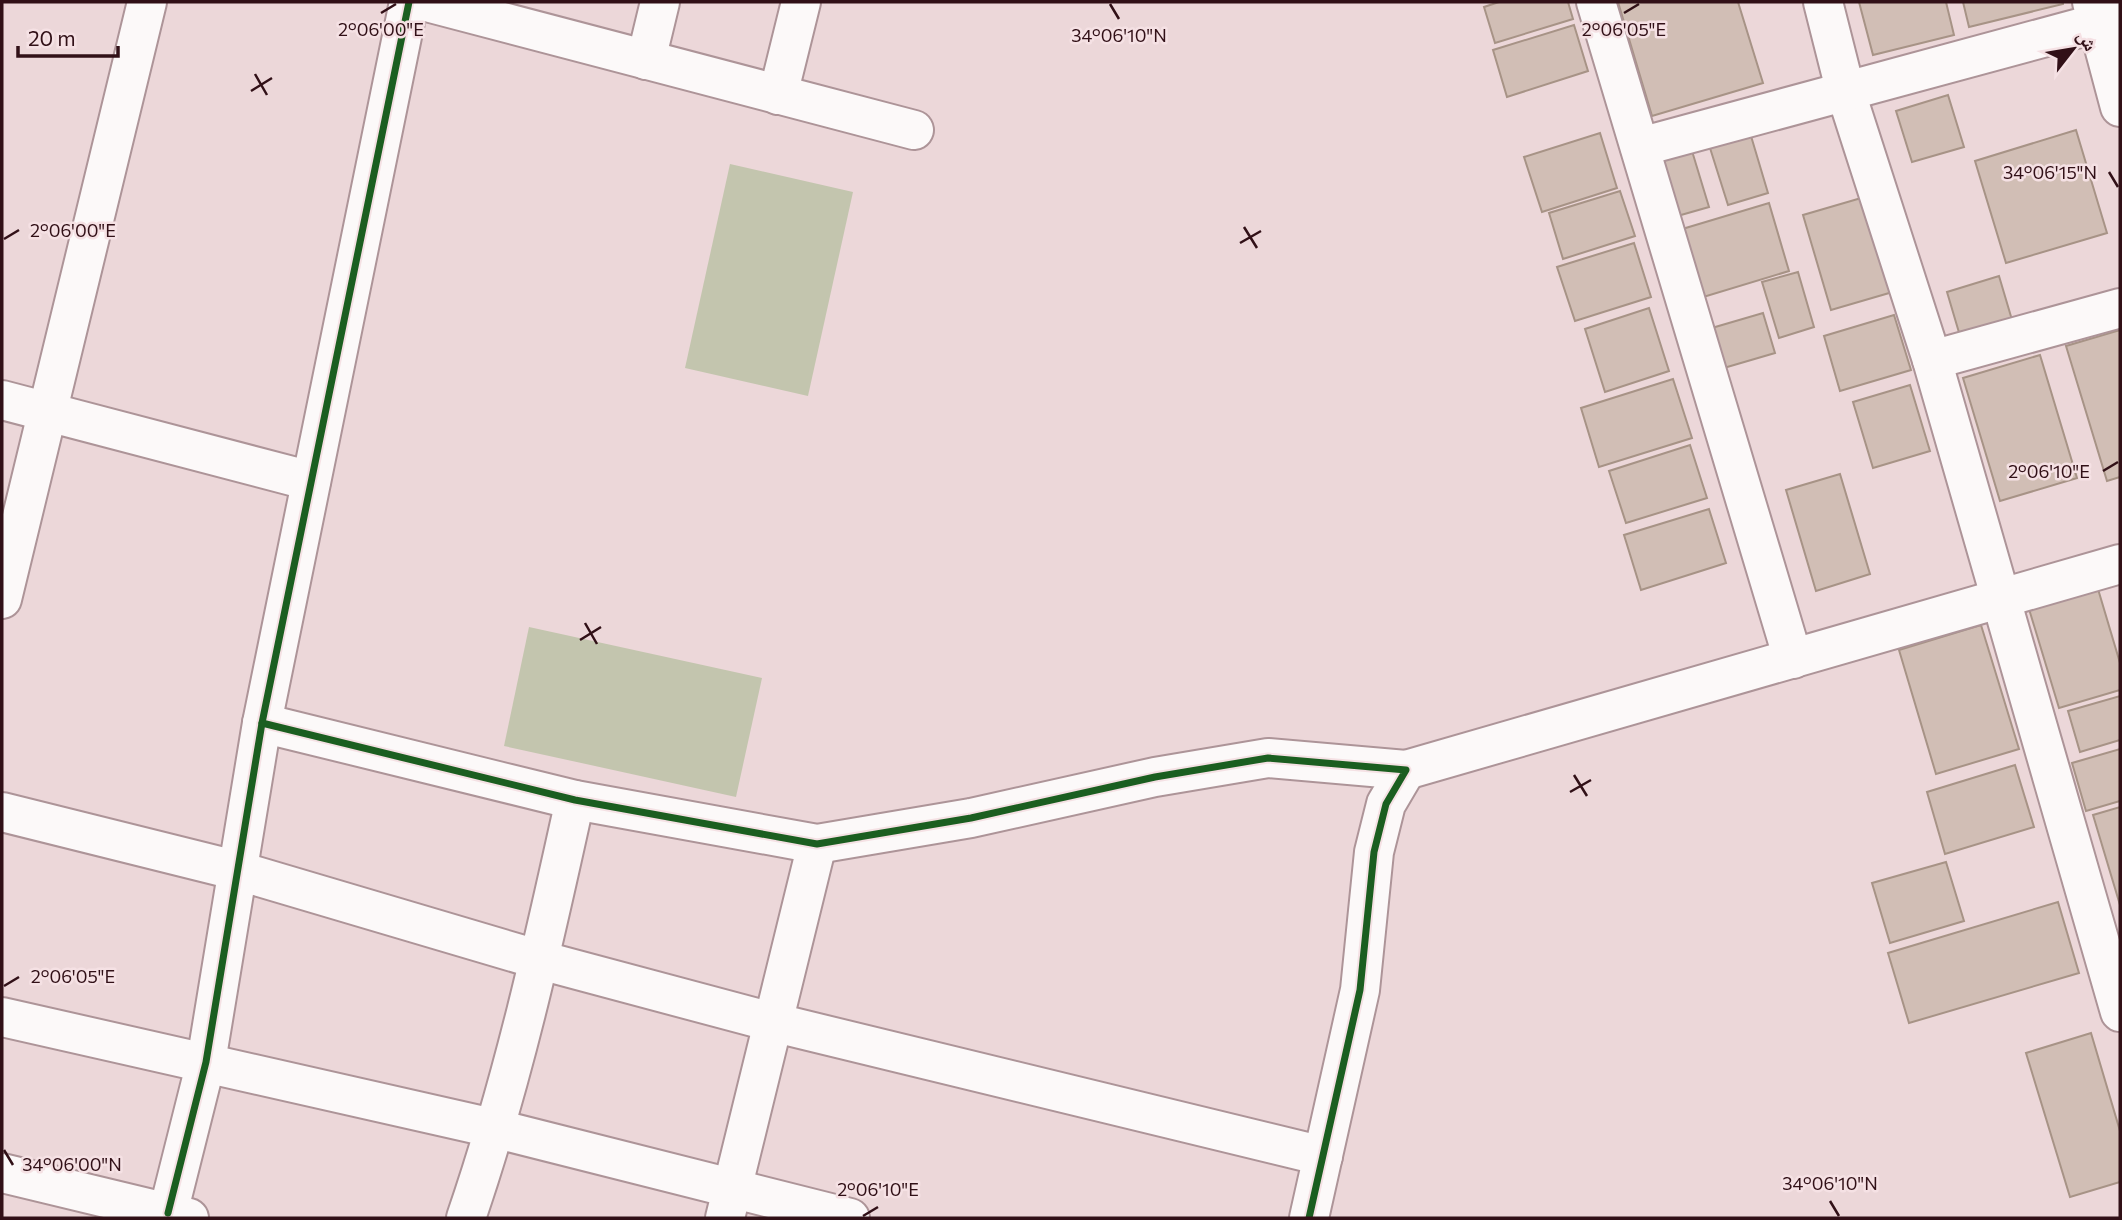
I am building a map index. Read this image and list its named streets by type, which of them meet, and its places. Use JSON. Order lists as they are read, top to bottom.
{
  "scale_bar": "20 m",
  "north": "top right",
  "coordinates": [
    "2°06'00\"E",
    "2°06'05\"E",
    "34°06'10\"N",
    "34°06'15\"N",
    "2°06'10\"E",
    "34°06'00\"N"
  ]
}
